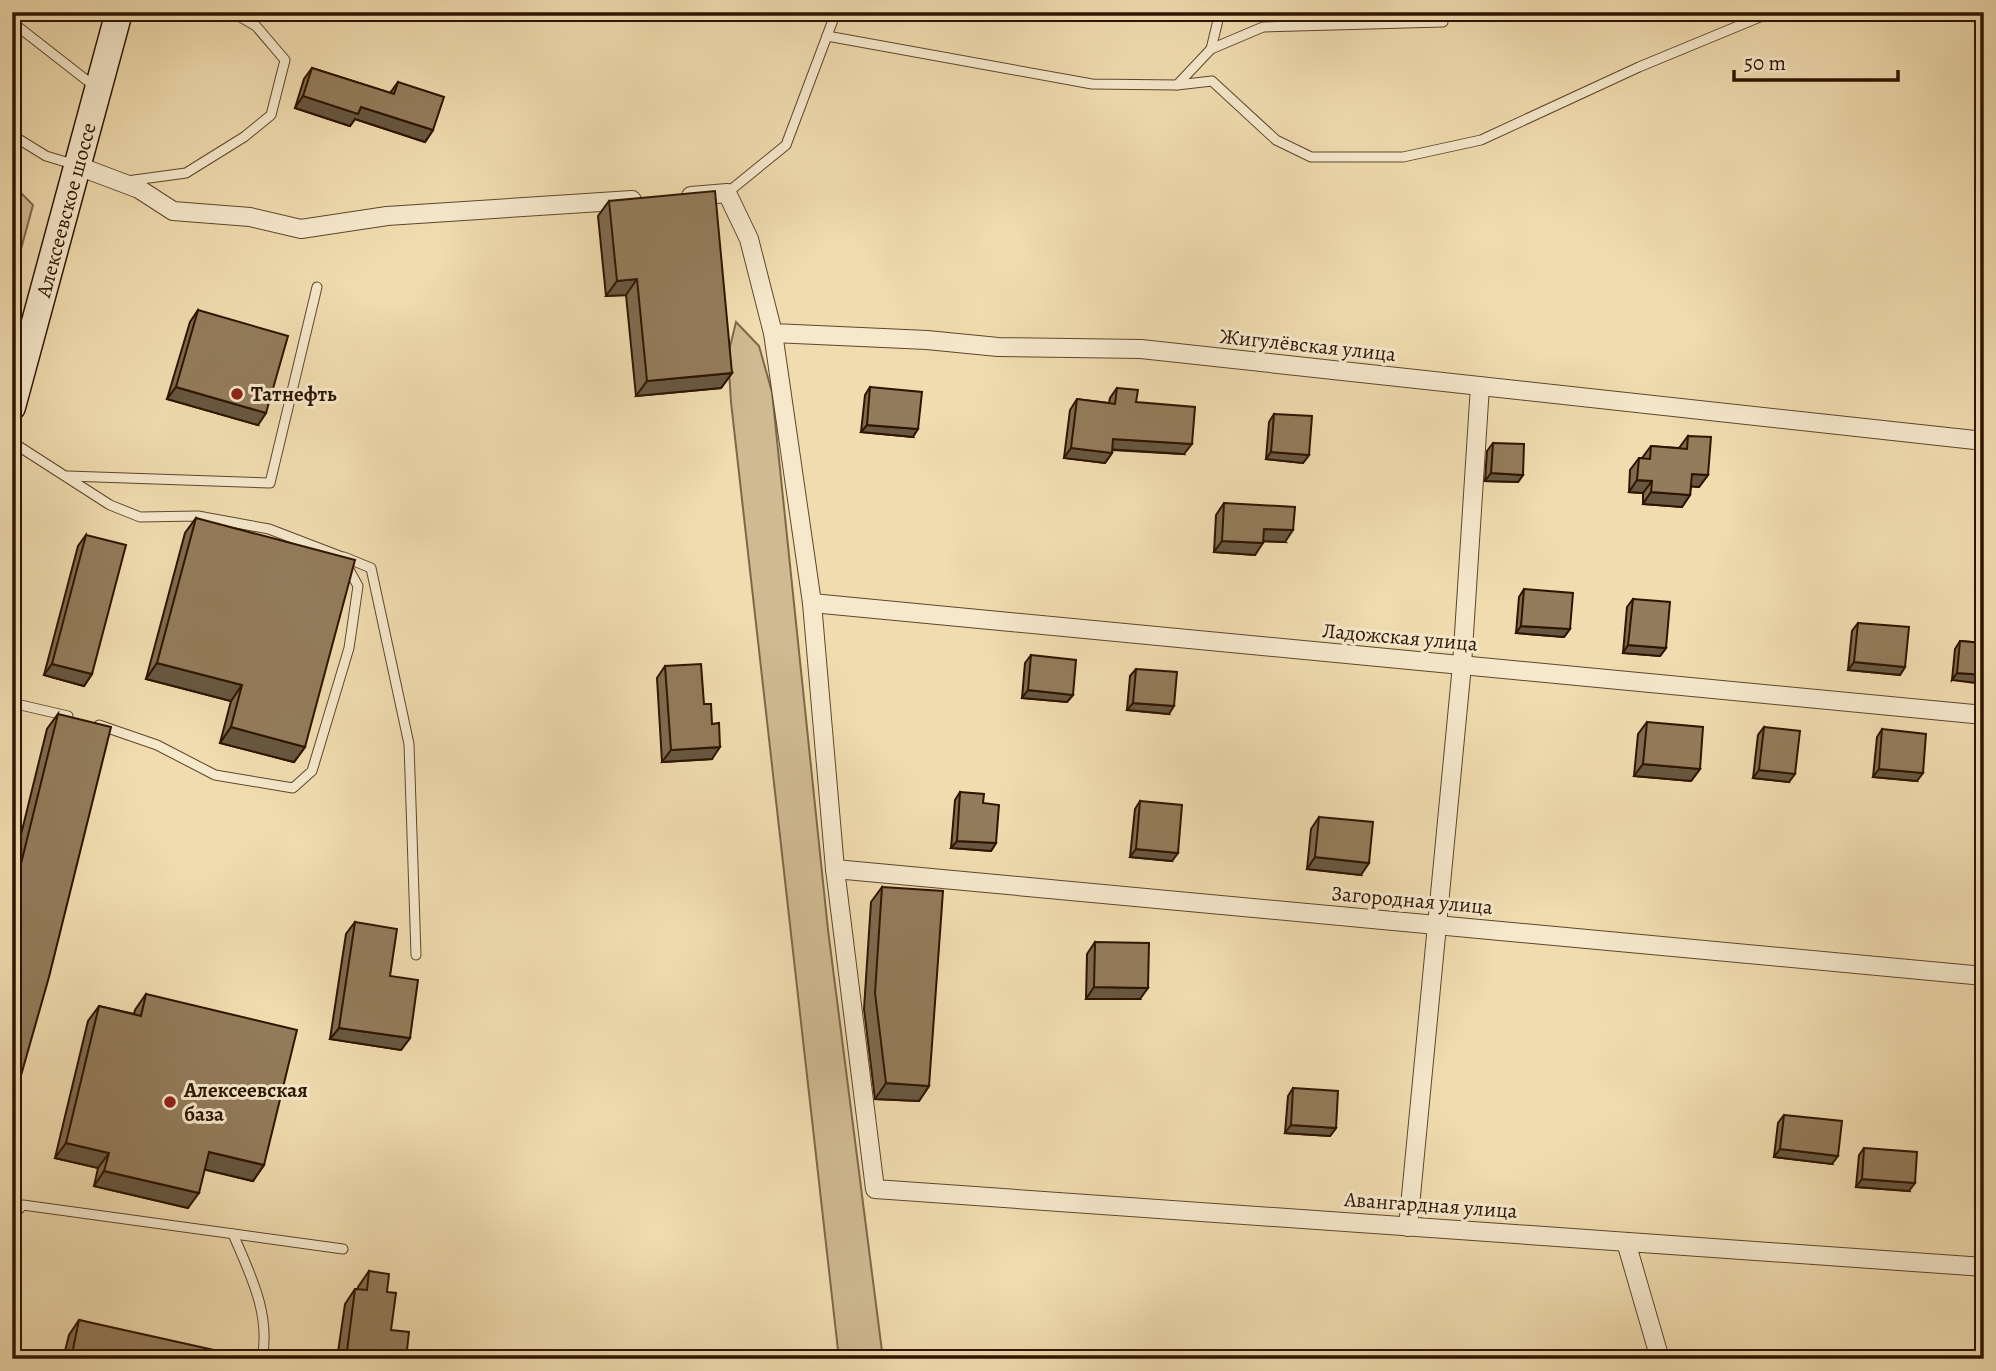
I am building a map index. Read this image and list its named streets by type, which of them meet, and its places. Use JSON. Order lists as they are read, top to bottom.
{
  "streets": {
    "street": [
      "Алексеевское шоссе",
      "Жигулёвская улица",
      "Ладожская улица",
      "Загородная улица",
      "Авангардная улица"
    ]
  },
  "crossings": [
    ["Загородная улица", "Авангардная улица"]
  ],
  "places": ["Татнефть", "Алексеевская база"],
  "scale_bar": "50 m"
}
